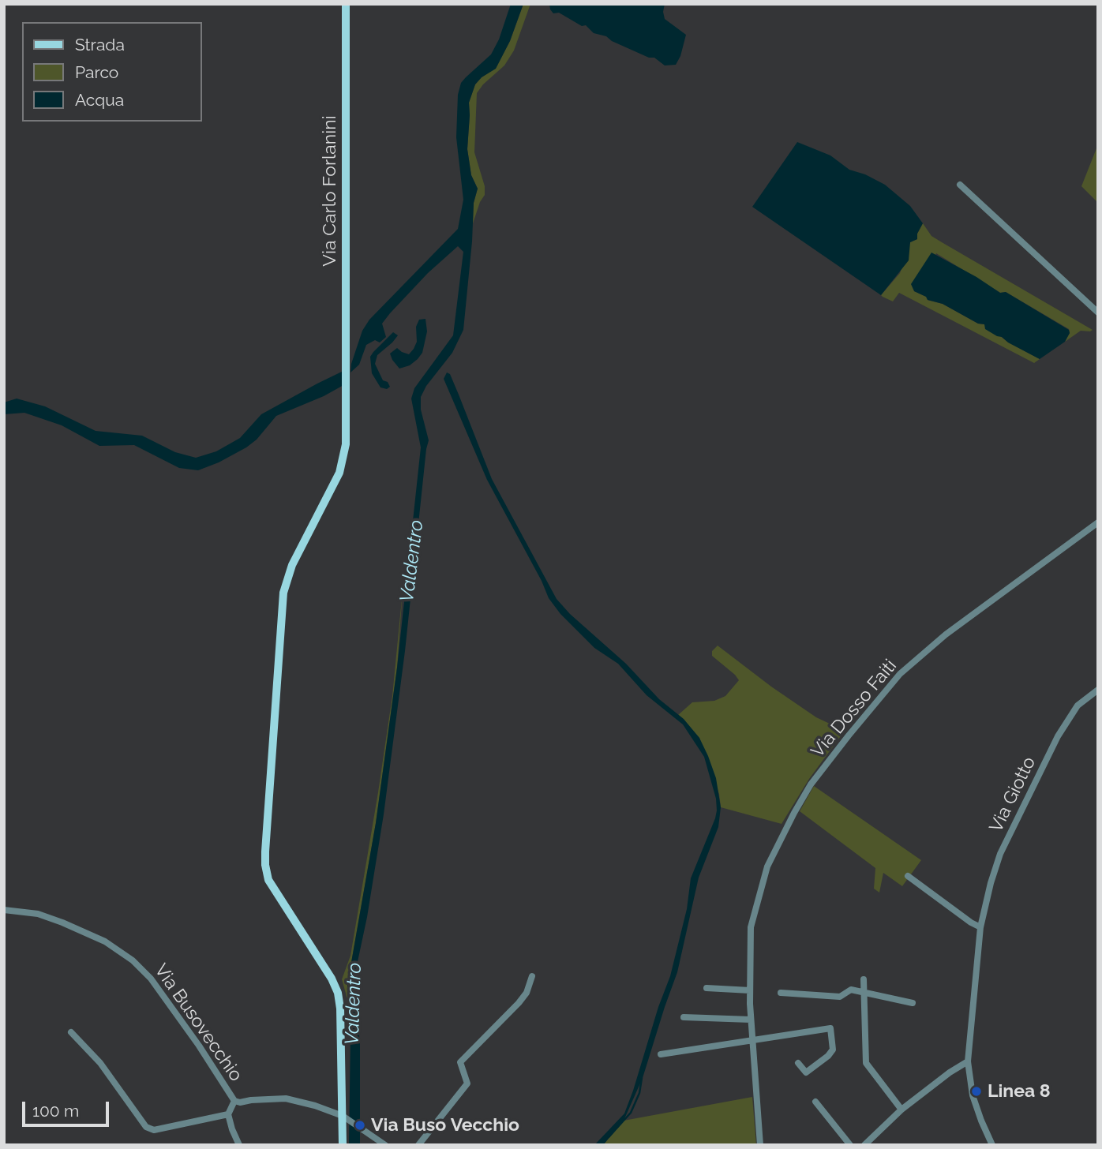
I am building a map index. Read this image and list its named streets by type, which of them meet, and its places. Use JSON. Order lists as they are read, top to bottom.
{
  "streets": {
    "main road": ["Via Carlo Forlanini"],
    "street": ["Via Dosso Faiti", "Via Giotto", "Via Busovecchio"]
  },
  "crossings": [
    ["Via Carlo Forlanini", "Via Busovecchio"]
  ],
  "water": ["Valdentro"],
  "places": ["Linea 8", "Via Buso Vecchio"],
  "legend": ["Strada", "Parco", "Acqua"],
  "scale_bar": "100 m"
}
